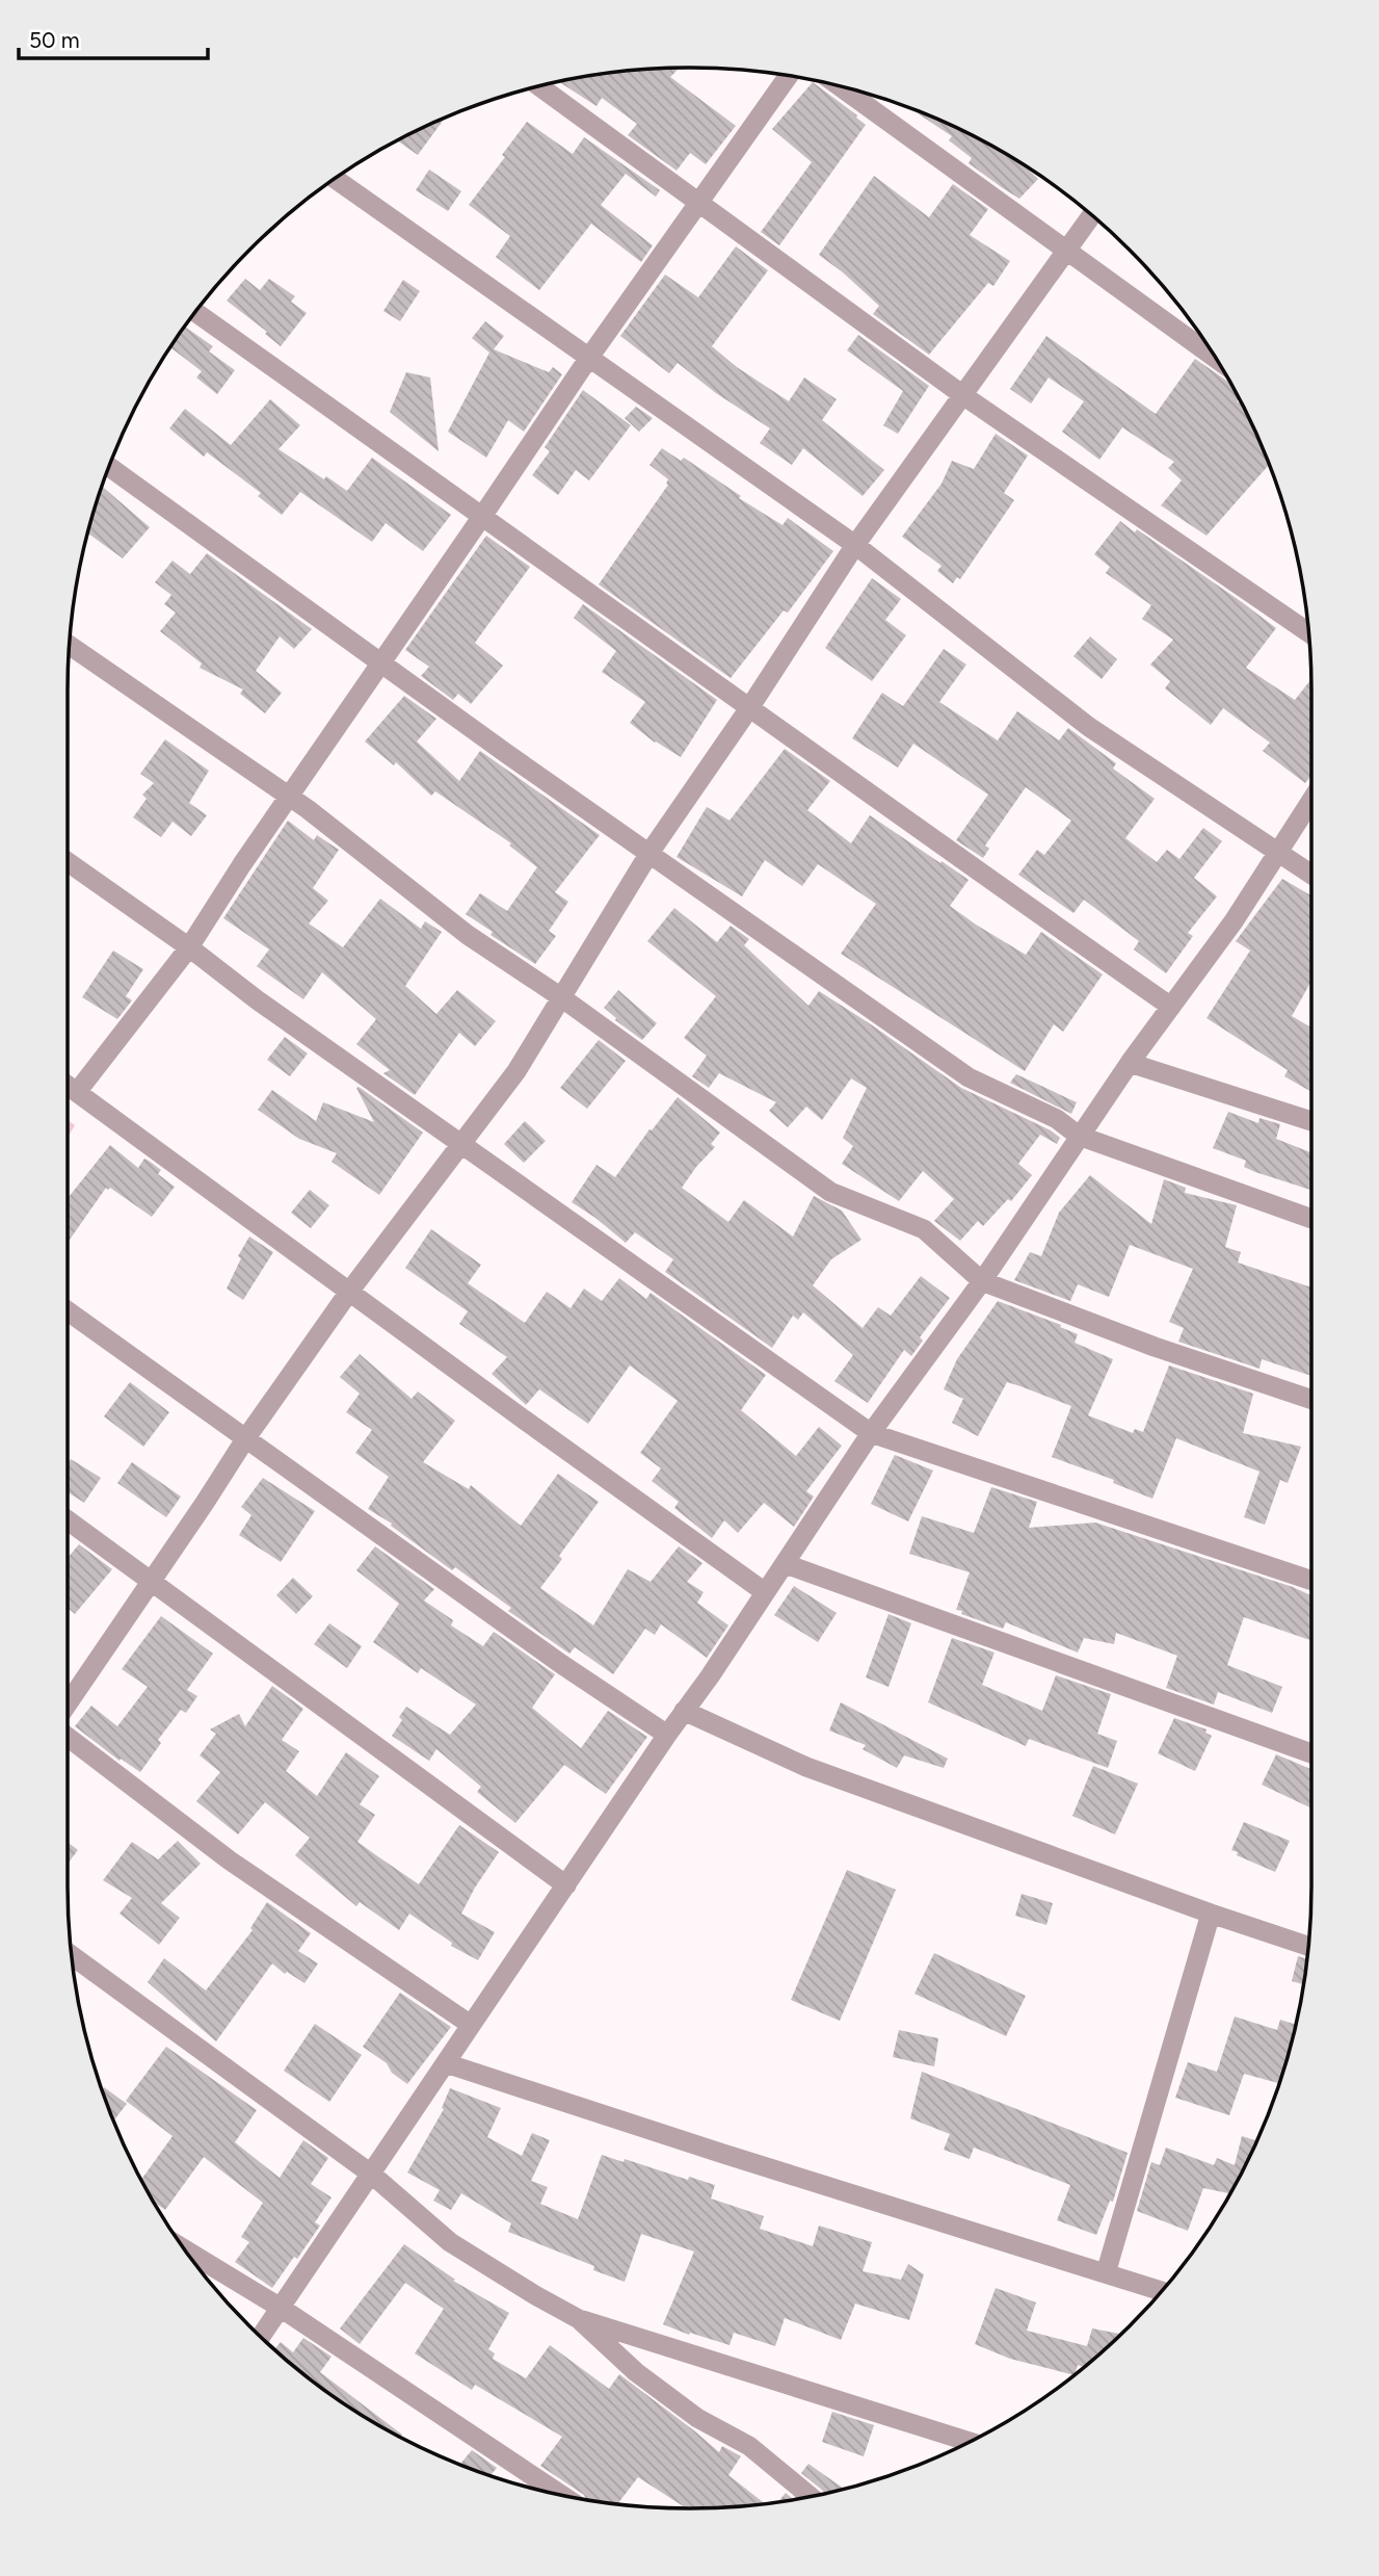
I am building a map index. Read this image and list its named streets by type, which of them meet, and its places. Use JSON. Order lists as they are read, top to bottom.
{
  "scale_bar": "50 m"
}
